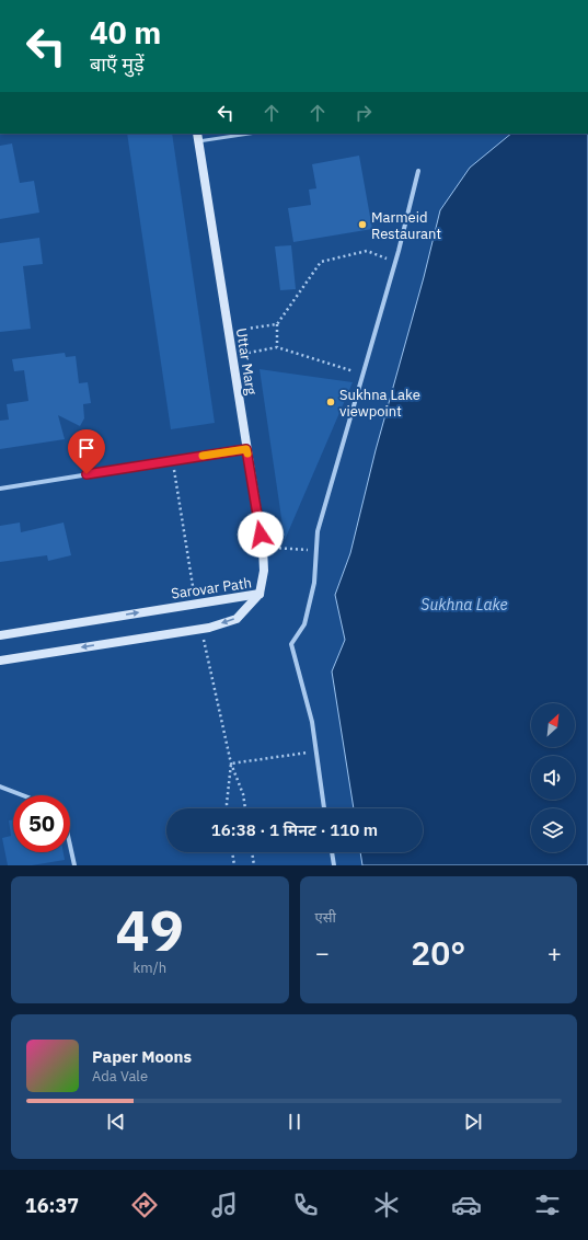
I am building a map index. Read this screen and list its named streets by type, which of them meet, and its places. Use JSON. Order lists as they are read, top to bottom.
{
  "streets": {
    "main road": ["Uttar Marg", "Sarovar Path"]
  },
  "crossings": [
    ["Uttar Marg", "Sarovar Path"]
  ],
  "water": ["Sukhna Lake"],
  "places": ["Marmeid Restaurant", "Sukhna Lake viewpoint"],
  "north": "top right",
  "page": {
    "turn": ["40 m", "बाएँ मुड़ें"],
    "limit": "50",
    "trip": "16:38 · 1 मिनट · 110 m",
    "tile": [
      ["49", "km/h"],
      "एसी"
    ],
    "heat": ["−", "20°", "+"],
    "song": ["Paper Moons", "Ada Vale"],
    "tabs": "16:37"
  }
}
